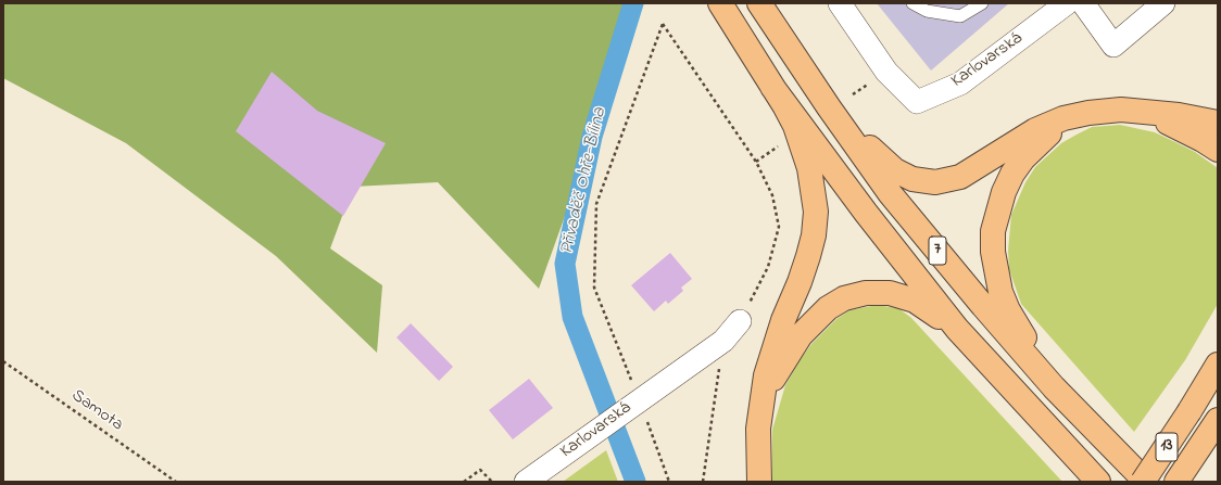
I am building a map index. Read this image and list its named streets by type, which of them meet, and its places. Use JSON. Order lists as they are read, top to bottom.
{
  "streets": {
    "highway": ["7", "13"],
    "street": ["Karlovarská"],
    "path": ["Samota"]
  },
  "crossings": [
    ["7", "13"]
  ],
  "water": ["Přivaděč Ohře-Bílina"]
}
